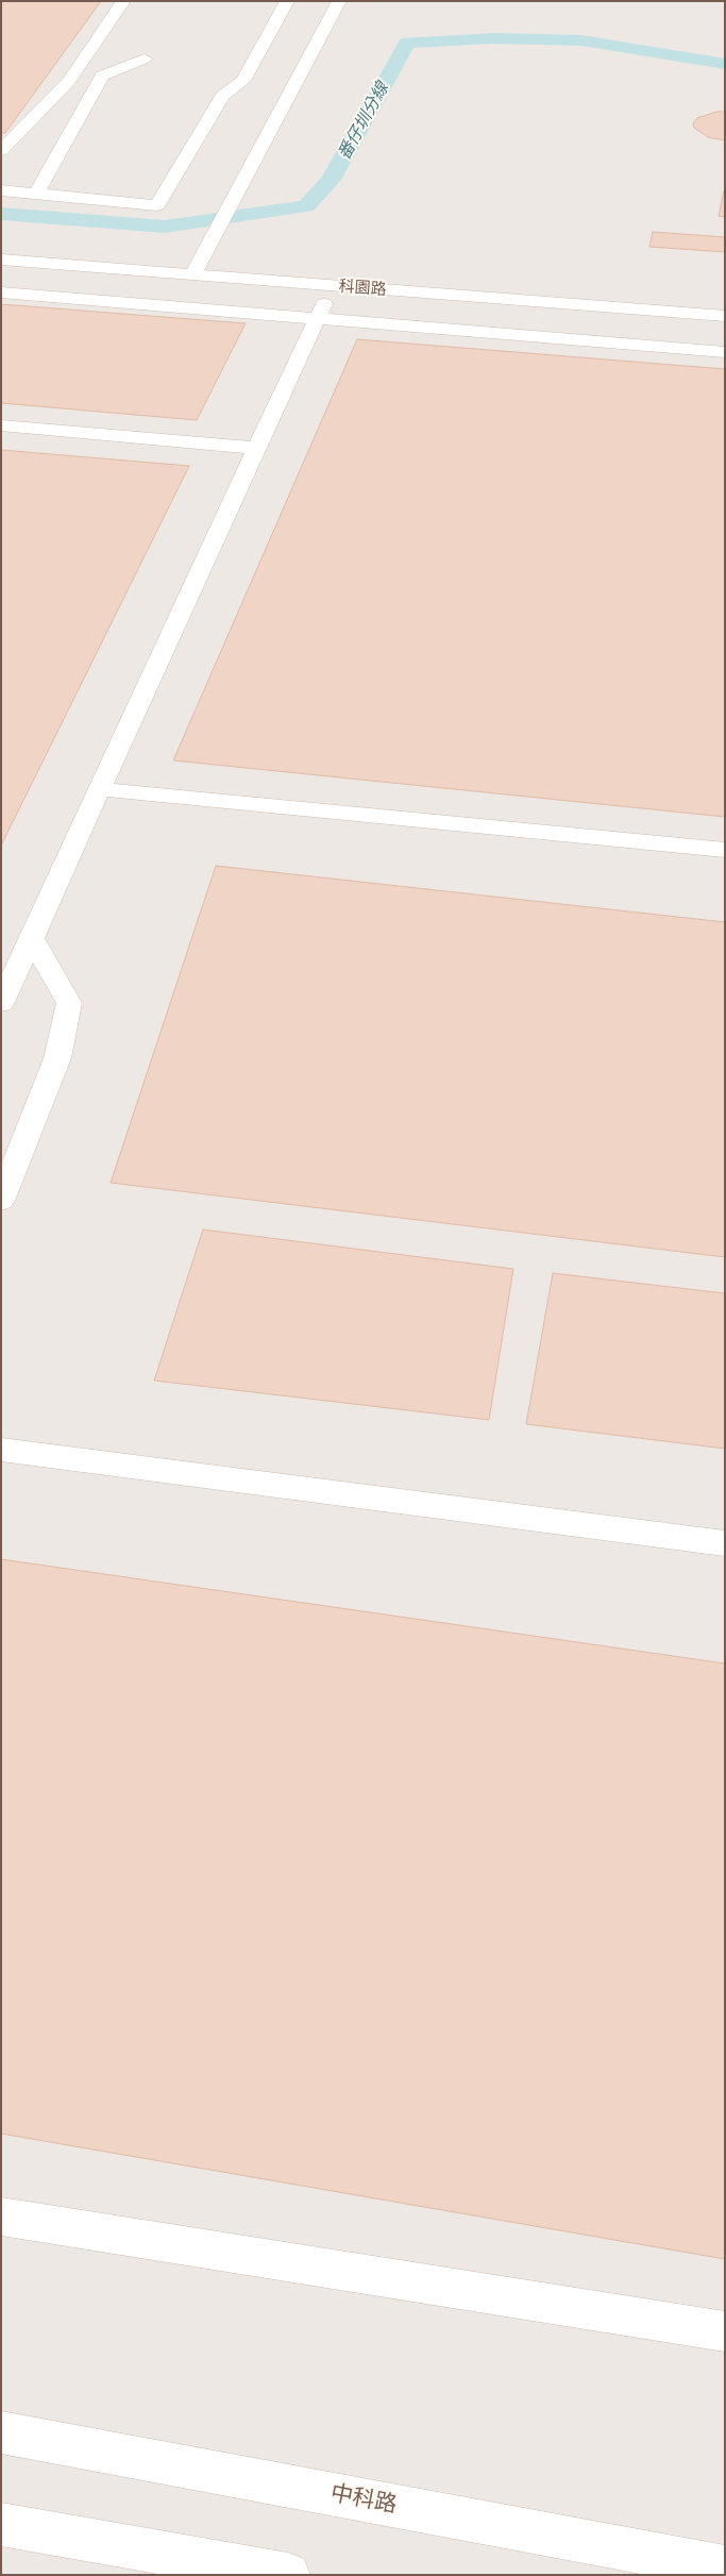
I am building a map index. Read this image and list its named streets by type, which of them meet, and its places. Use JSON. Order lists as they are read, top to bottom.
{
  "streets": {
    "street": ["科園路", "中科路"]
  },
  "water": ["番仔圳分線"]
}
